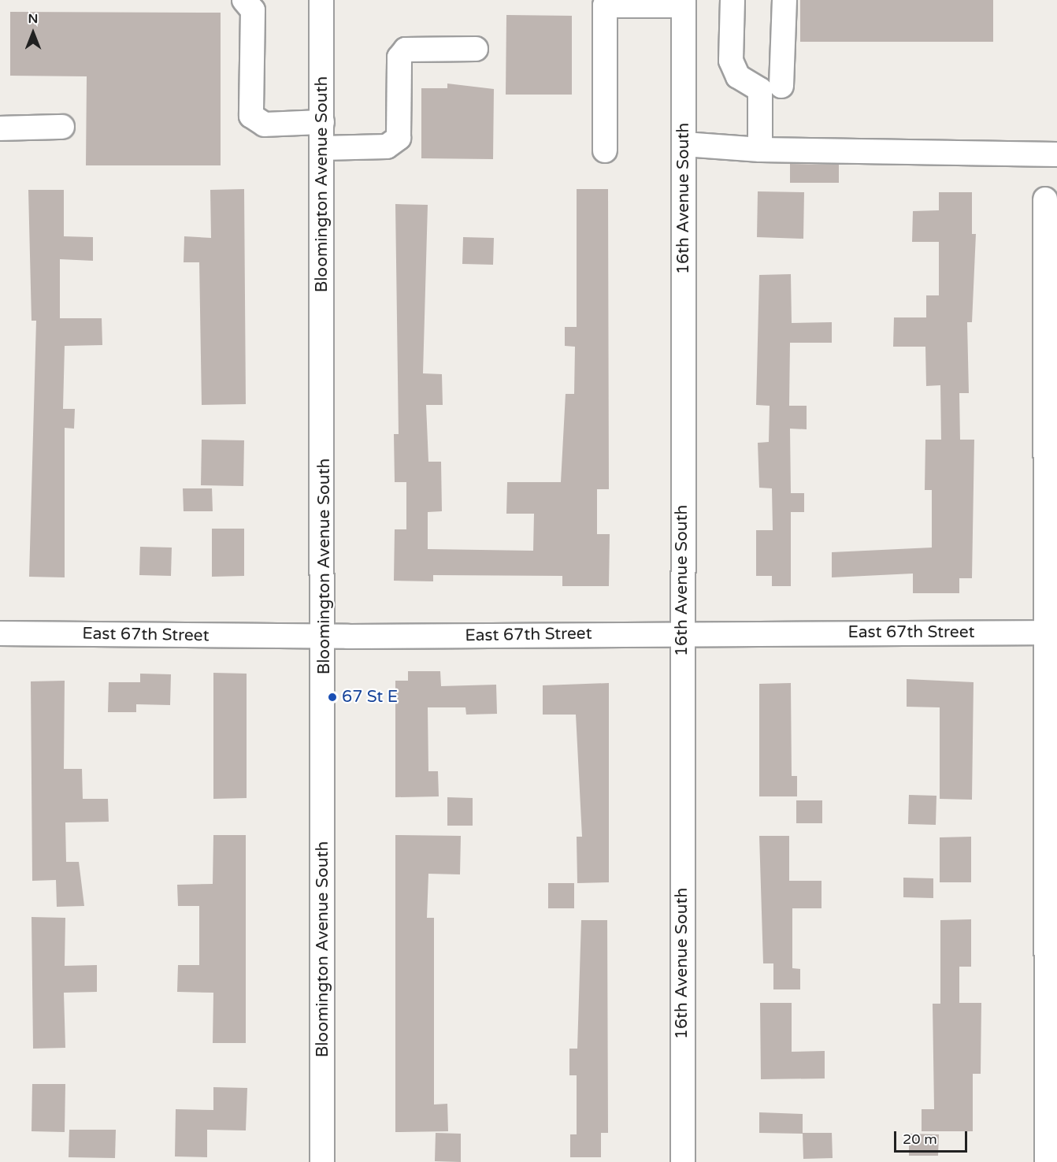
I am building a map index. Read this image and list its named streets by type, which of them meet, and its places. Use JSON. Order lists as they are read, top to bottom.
{
  "streets": {
    "street": ["Bloomington Avenue South", "16th Avenue South", "East 67th Street"]
  },
  "crossings": [
    ["Bloomington Avenue South", "East 67th Street"],
    ["16th Avenue South", "East 67th Street"]
  ],
  "places": ["67 St E"],
  "scale_bar": "20 m",
  "north": "top"
}
